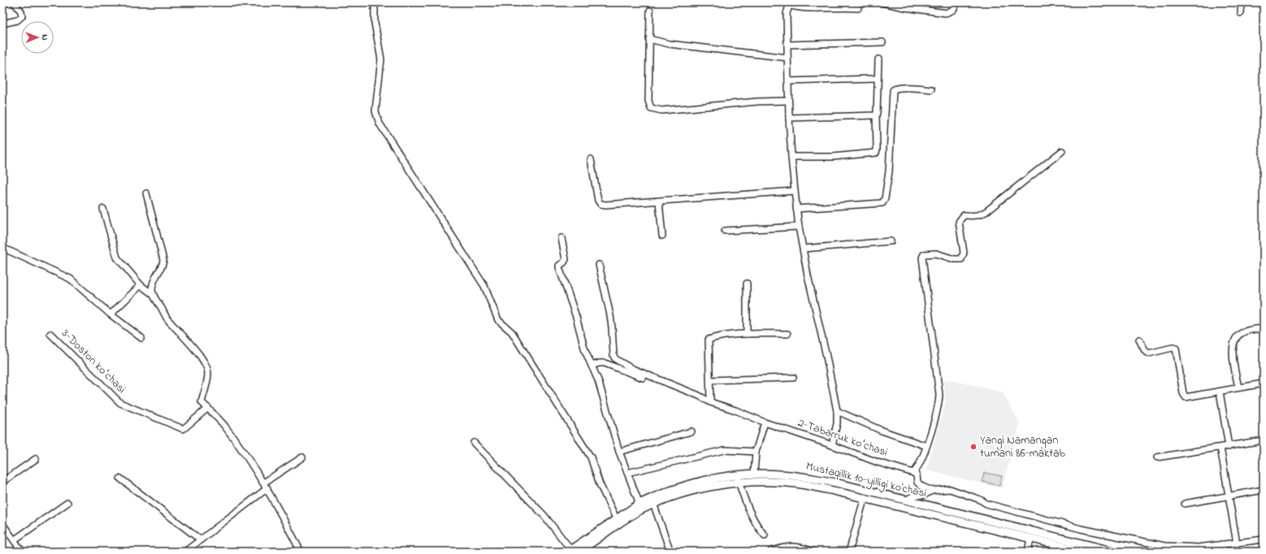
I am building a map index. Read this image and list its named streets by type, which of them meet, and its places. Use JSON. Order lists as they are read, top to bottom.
{
  "streets": {
    "main road": ["Mustaqillik 10-yilligi ko'chasi"],
    "street": ["3-Doston koʻchasi", "2-Tabarruk koʻchasi"]
  },
  "places": ["Yangi Namangan tumani 86-maktab"],
  "north": "right"
}
